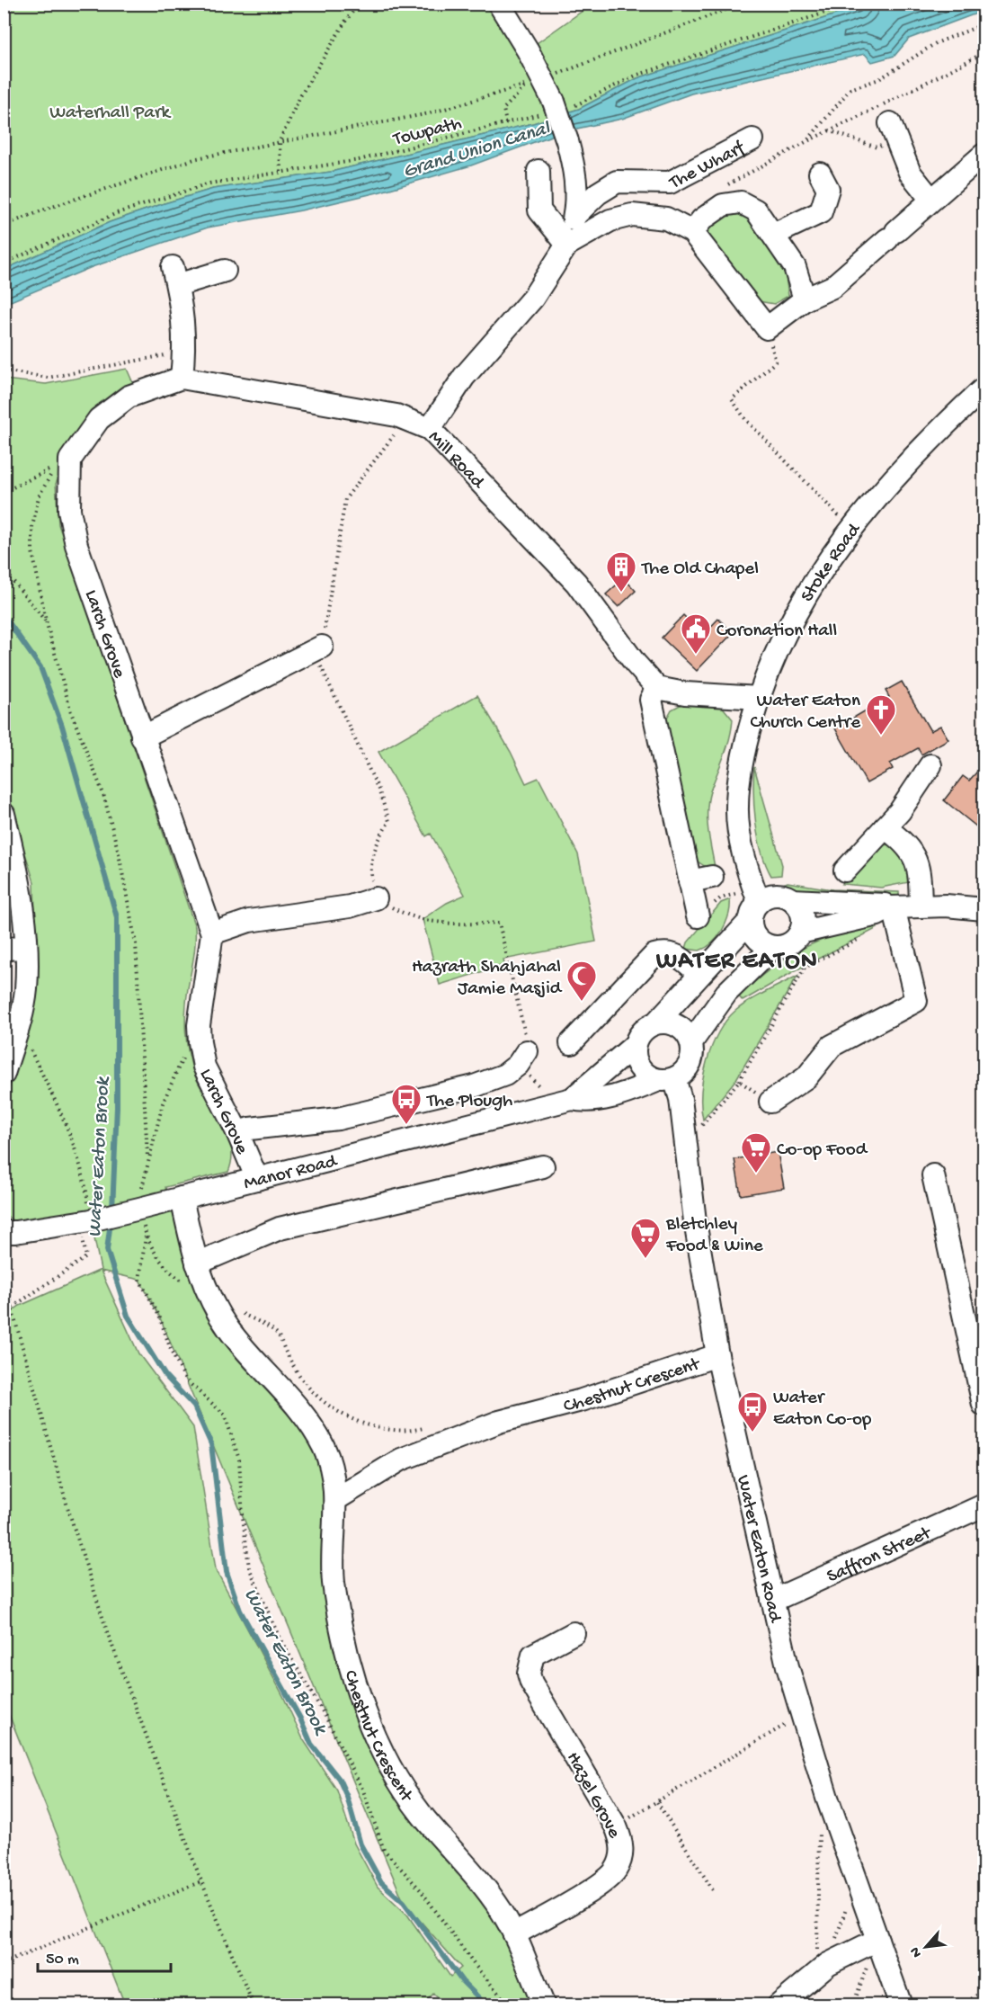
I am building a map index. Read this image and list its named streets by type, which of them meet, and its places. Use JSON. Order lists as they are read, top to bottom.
{
  "streets": {
    "street": [
      "The Wharf",
      "Mill Road",
      "Stoke Road",
      "Larch Grove",
      "Manor Road",
      "Chestnut Crescent",
      "Water Eaton Road",
      "Saffron Street",
      "Hazel Grove"
    ],
    "path": ["Towpath"]
  },
  "crossings": [
    ["Larch Grove", "Manor Road"],
    ["Manor Road", "Chestnut Crescent"],
    ["Manor Road", "Water Eaton Road"],
    ["Chestnut Crescent", "Water Eaton Road"],
    ["Chestnut Crescent", "Hazel Grove"],
    ["Water Eaton Road", "Saffron Street"]
  ],
  "districts": ["WATER EATON"],
  "water": ["Grand Union Canal", "Water Eaton Brook"],
  "parks": ["Waterhall Park"],
  "places": {
    "building": ["The Old Chapel"],
    "public building": ["Coronation Hall"],
    "church": ["Water Eaton Church Centre"],
    "mosque": ["Hazrath Shahjahal Jamie Masjid"],
    "bus stop": ["The Plough", "Water Eaton Co-op"],
    "supermarket": ["Co-op Food", "Bletchley Food & Wine"]
  },
  "scale_bar": "50 m",
  "north": "bottom left"
}
